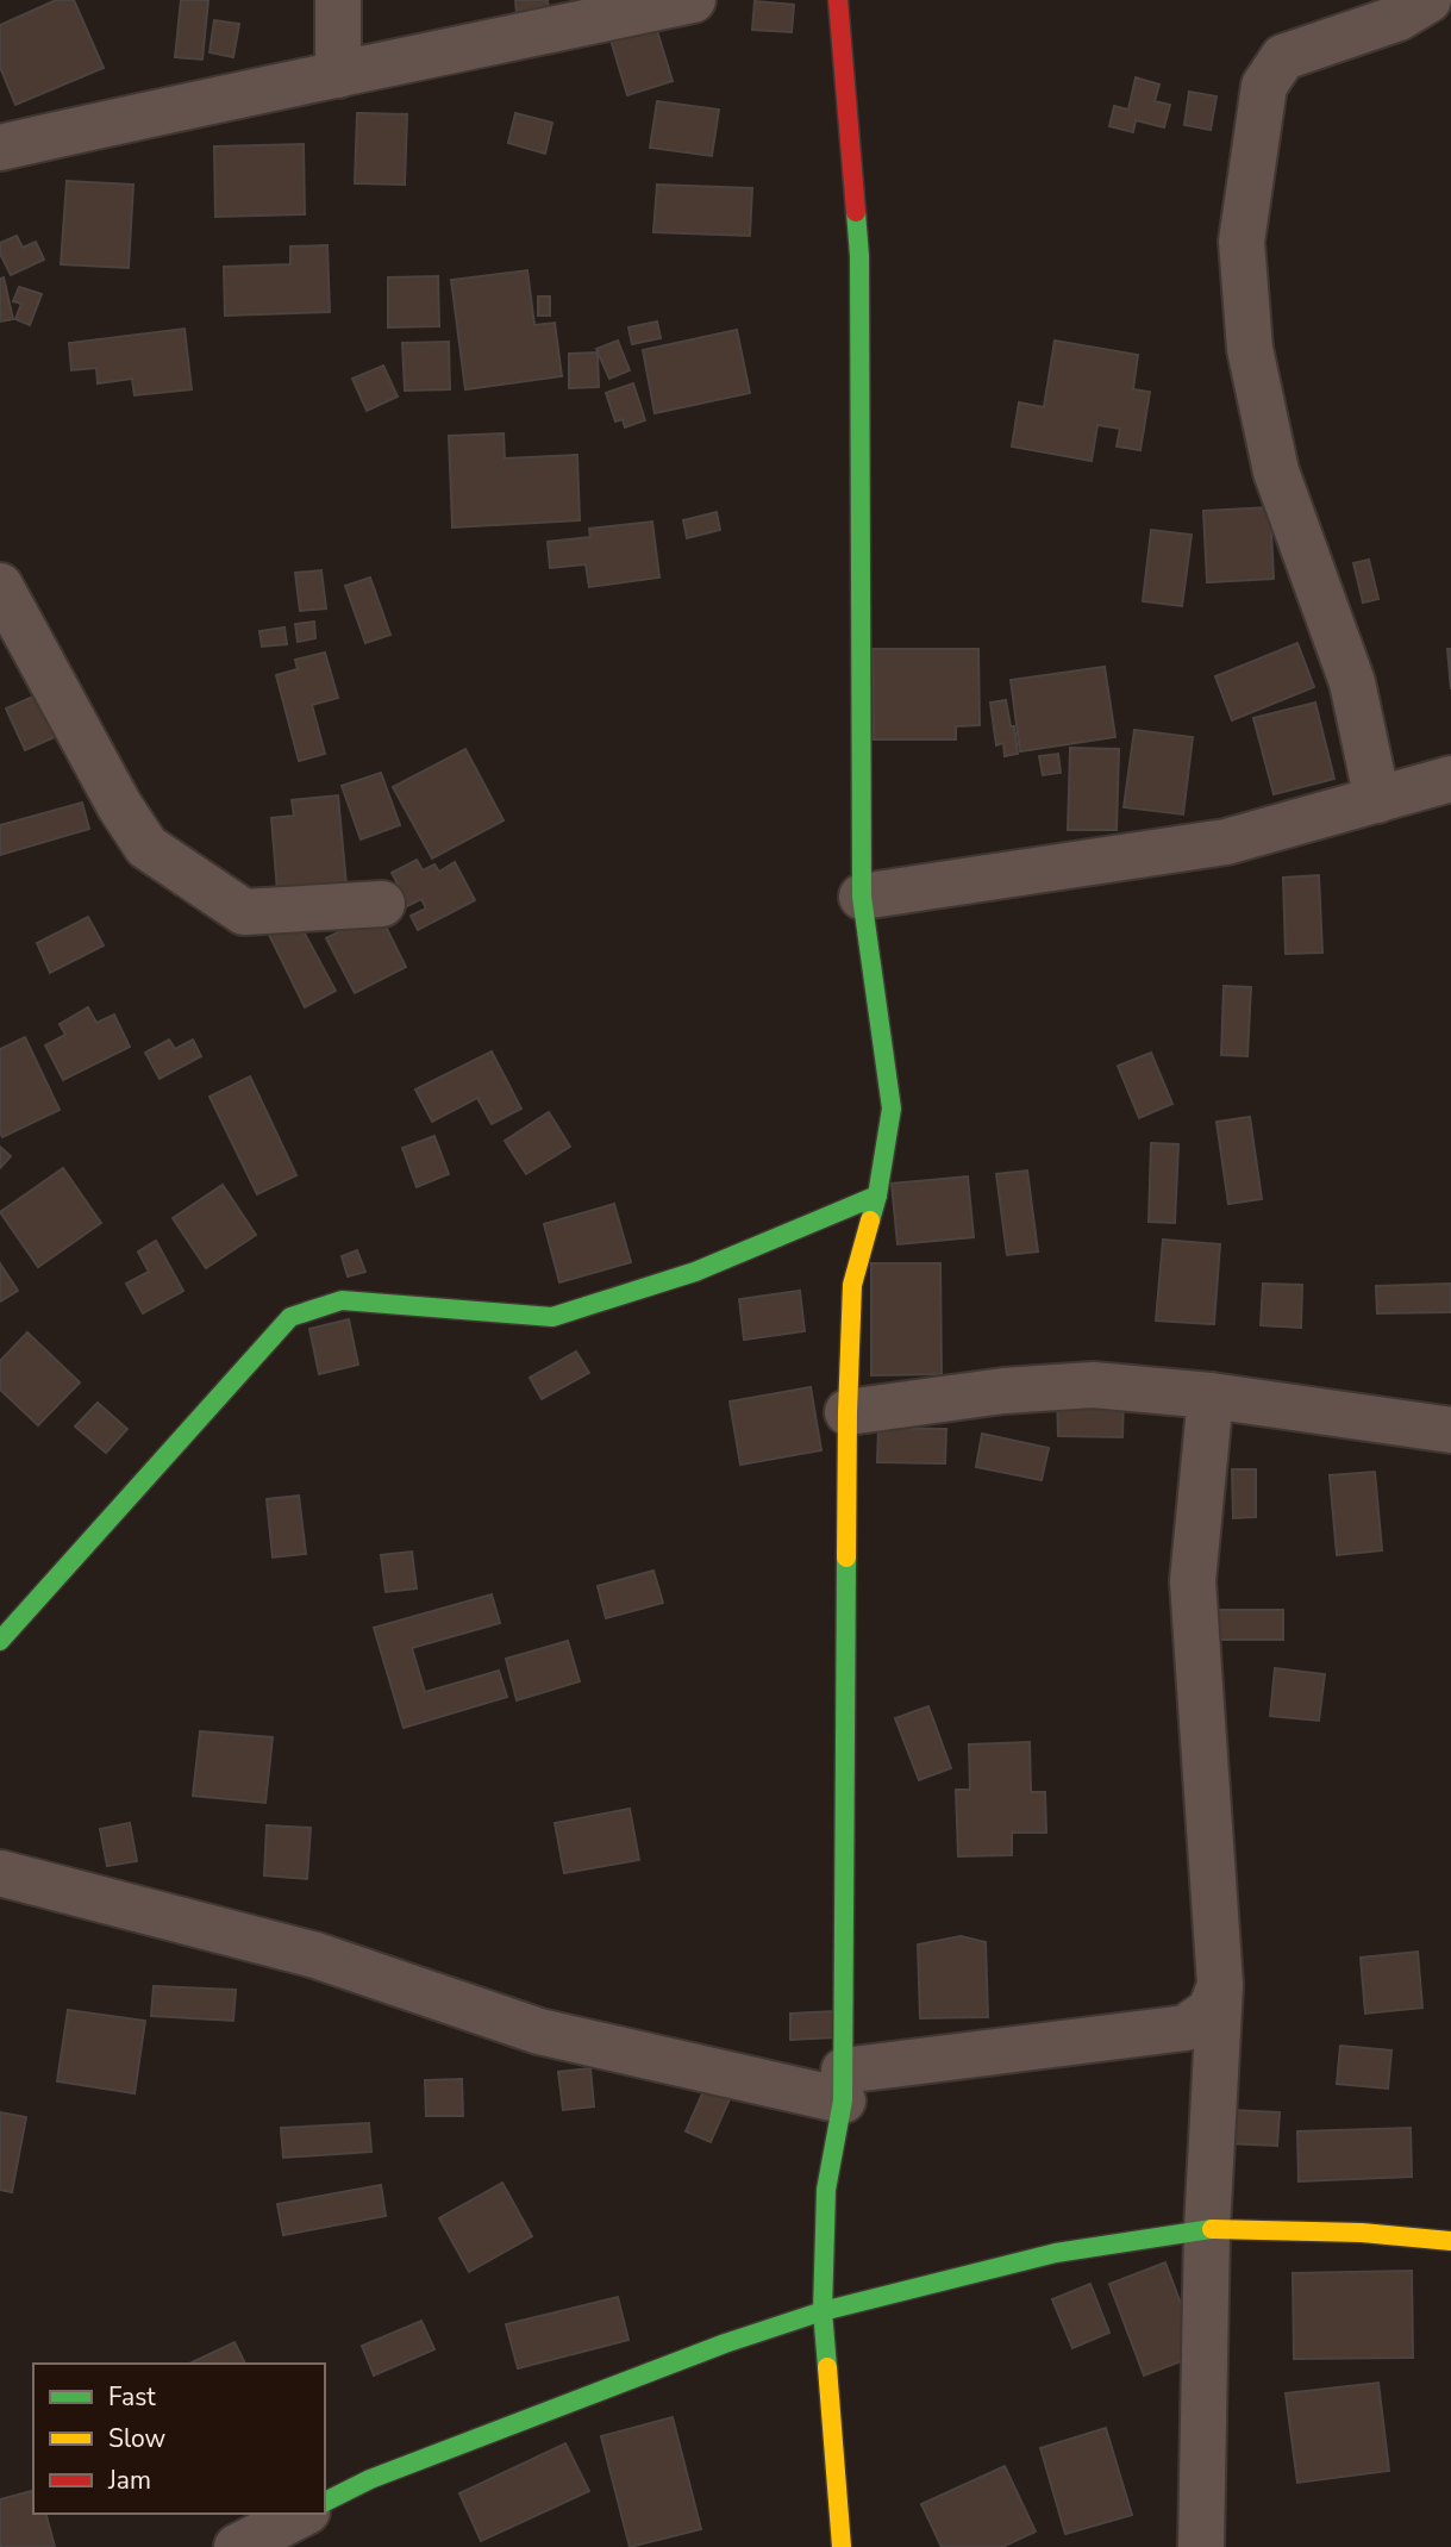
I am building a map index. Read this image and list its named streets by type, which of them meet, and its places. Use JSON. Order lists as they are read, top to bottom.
{
  "legend": ["Fast", "Slow", "Jam"]
}
